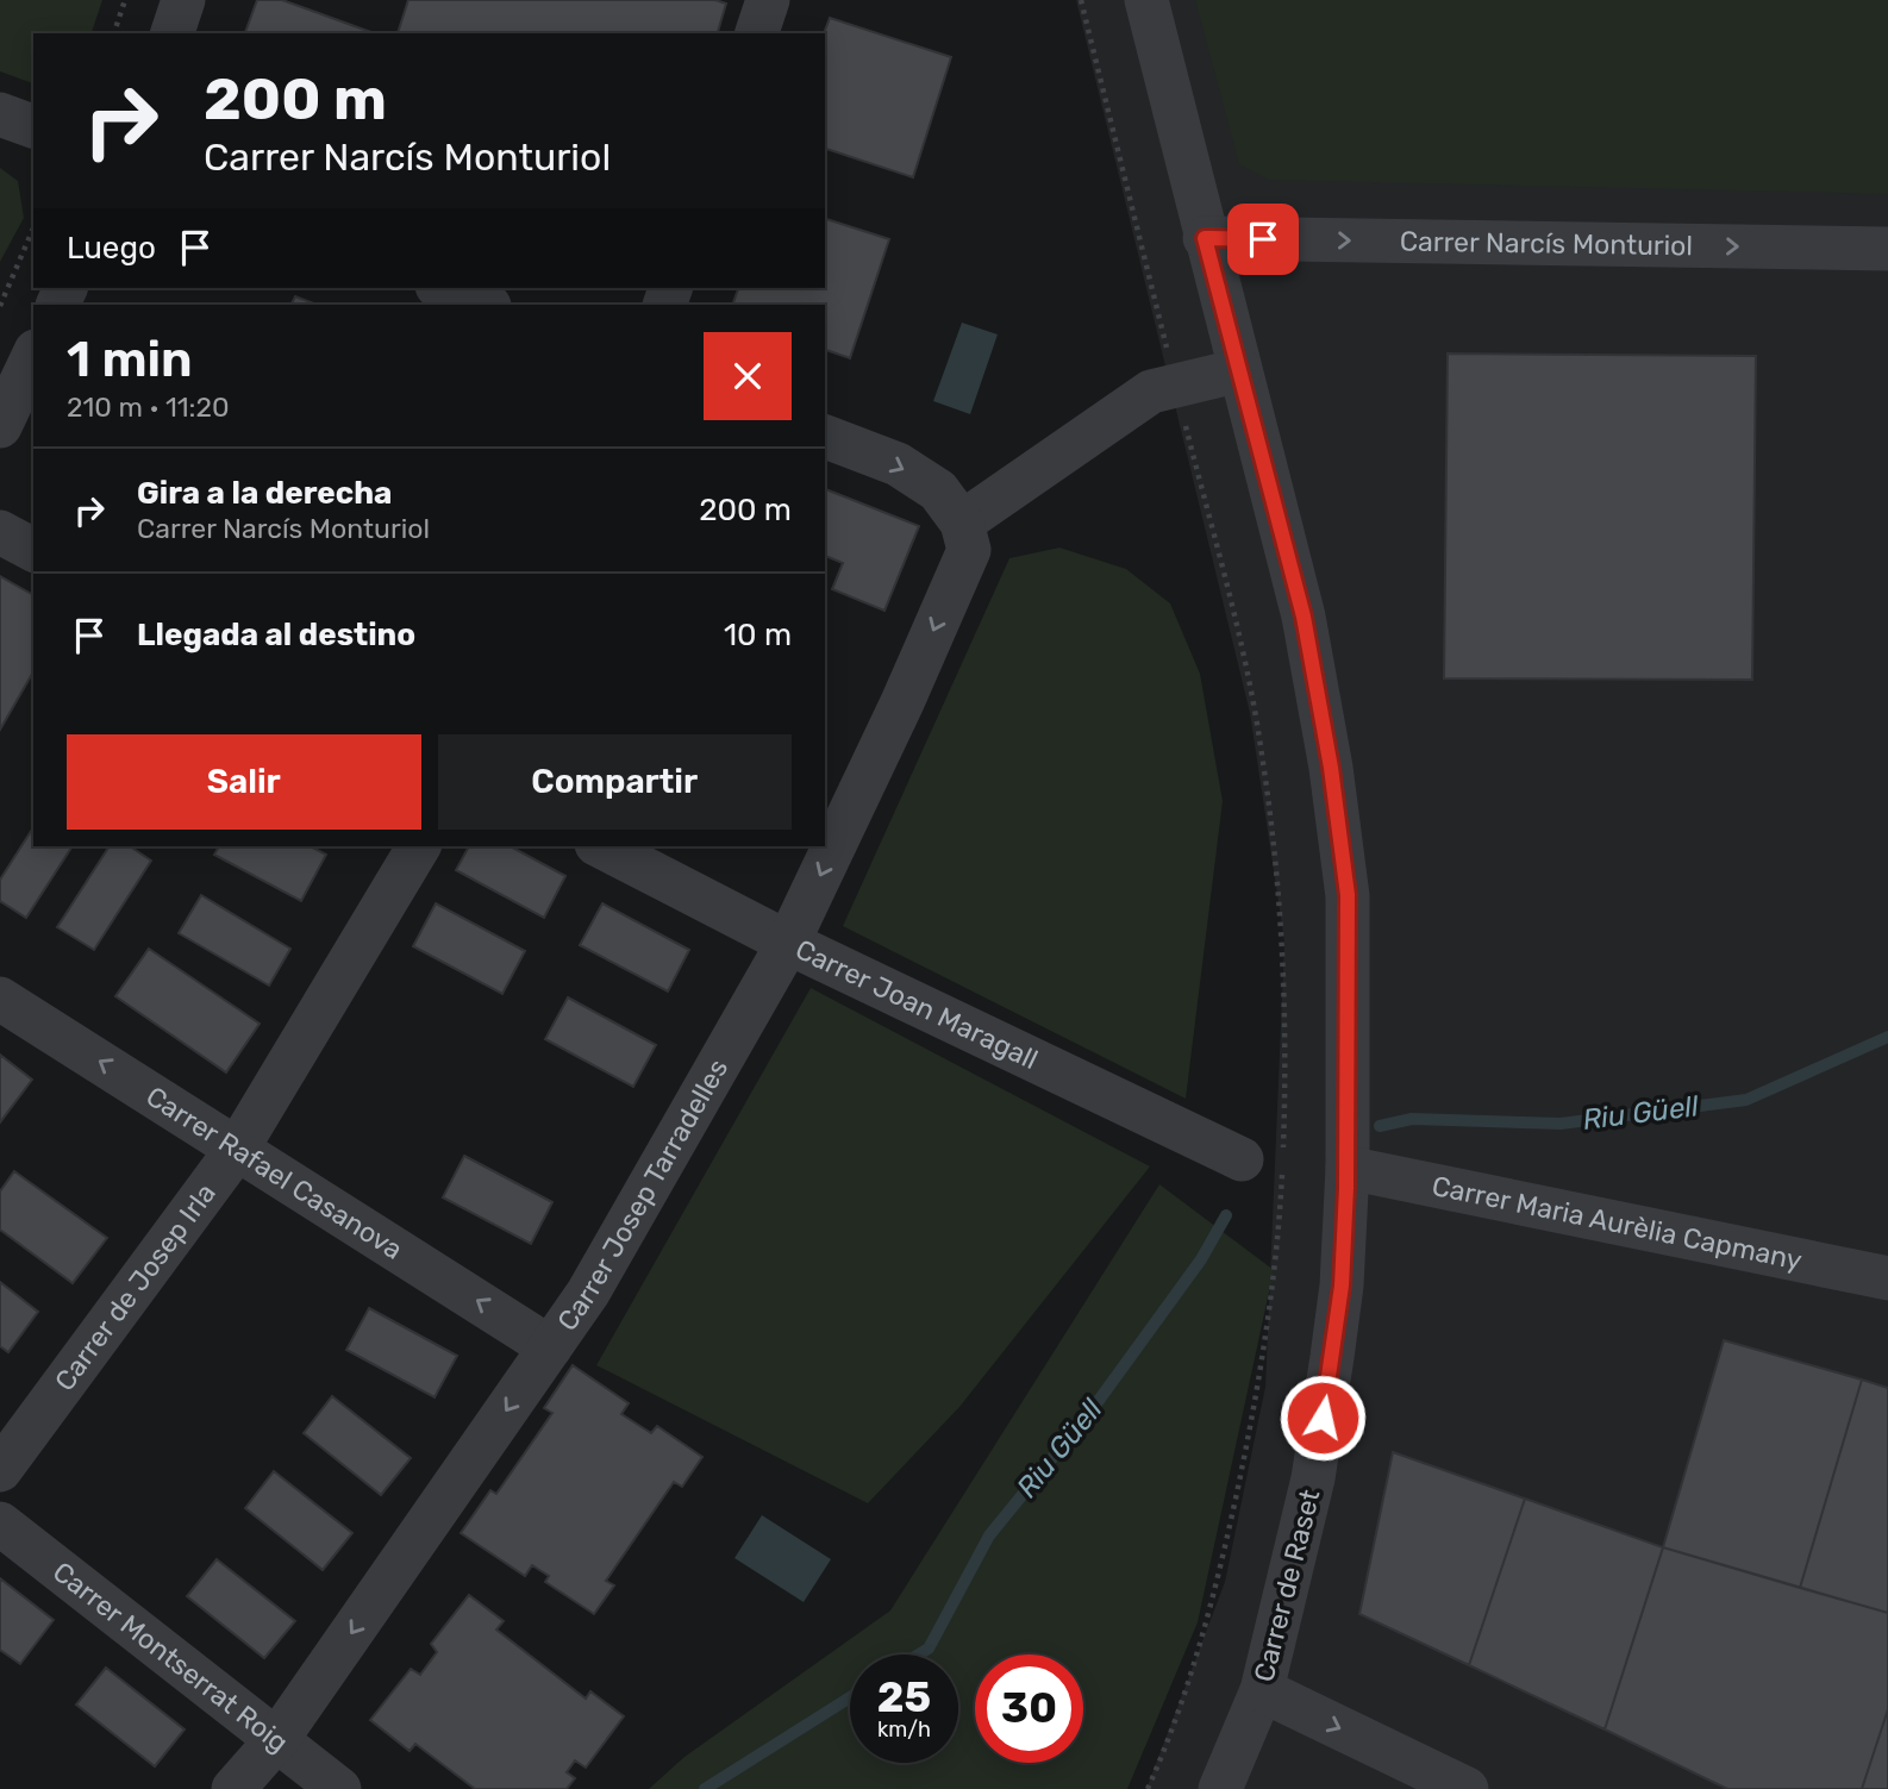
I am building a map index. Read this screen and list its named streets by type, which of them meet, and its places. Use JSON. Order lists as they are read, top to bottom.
{
  "streets": {
    "street": [
      "Carrer Narcís Monturiol",
      "Carrer Joan Maragall",
      "Carrer Rafael Casanova",
      "Carrer Josep Tarradelles",
      "Carrer Maria Aurèlia Capmany",
      "Carrer de Josep Irla",
      "Carrer de Raset",
      "Carrer Montserrat Roig"
    ]
  },
  "crossings": [
    ["Carrer Narcís Monturiol", "Carrer de Raset"],
    ["Carrer Joan Maragall", "Carrer Josep Tarradelles"],
    ["Carrer Rafael Casanova", "Carrer Josep Tarradelles"],
    ["Carrer Rafael Casanova", "Carrer de Josep Irla"],
    ["Carrer Josep Tarradelles", "Carrer Montserrat Roig"],
    ["Carrer Maria Aurèlia Capmany", "Carrer de Raset"]
  ],
  "one_way": ["Carrer Narcís Monturiol", "Carrer Rafael Casanova", "Carrer Josep Tarradelles"],
  "water": ["Riu Güell"],
  "page": {
    "turn": ["200 m", "Carrer Narcís Monturiol"],
    "then": "Luego",
    "heading": ["1 min", "210 m · 11:20"],
    "list": [
      {
        "name": "Gira a la derecha",
        "note": "Carrer Narcís Monturiol",
        "value": "200 m"
      },
      {
        "name": "Llegada al destino",
        "value": "10 m"
      }
    ],
    "buttons": ["Salir", "Compartir"],
    "speed": "25 km/h",
    "limit": "30"
  }
}
